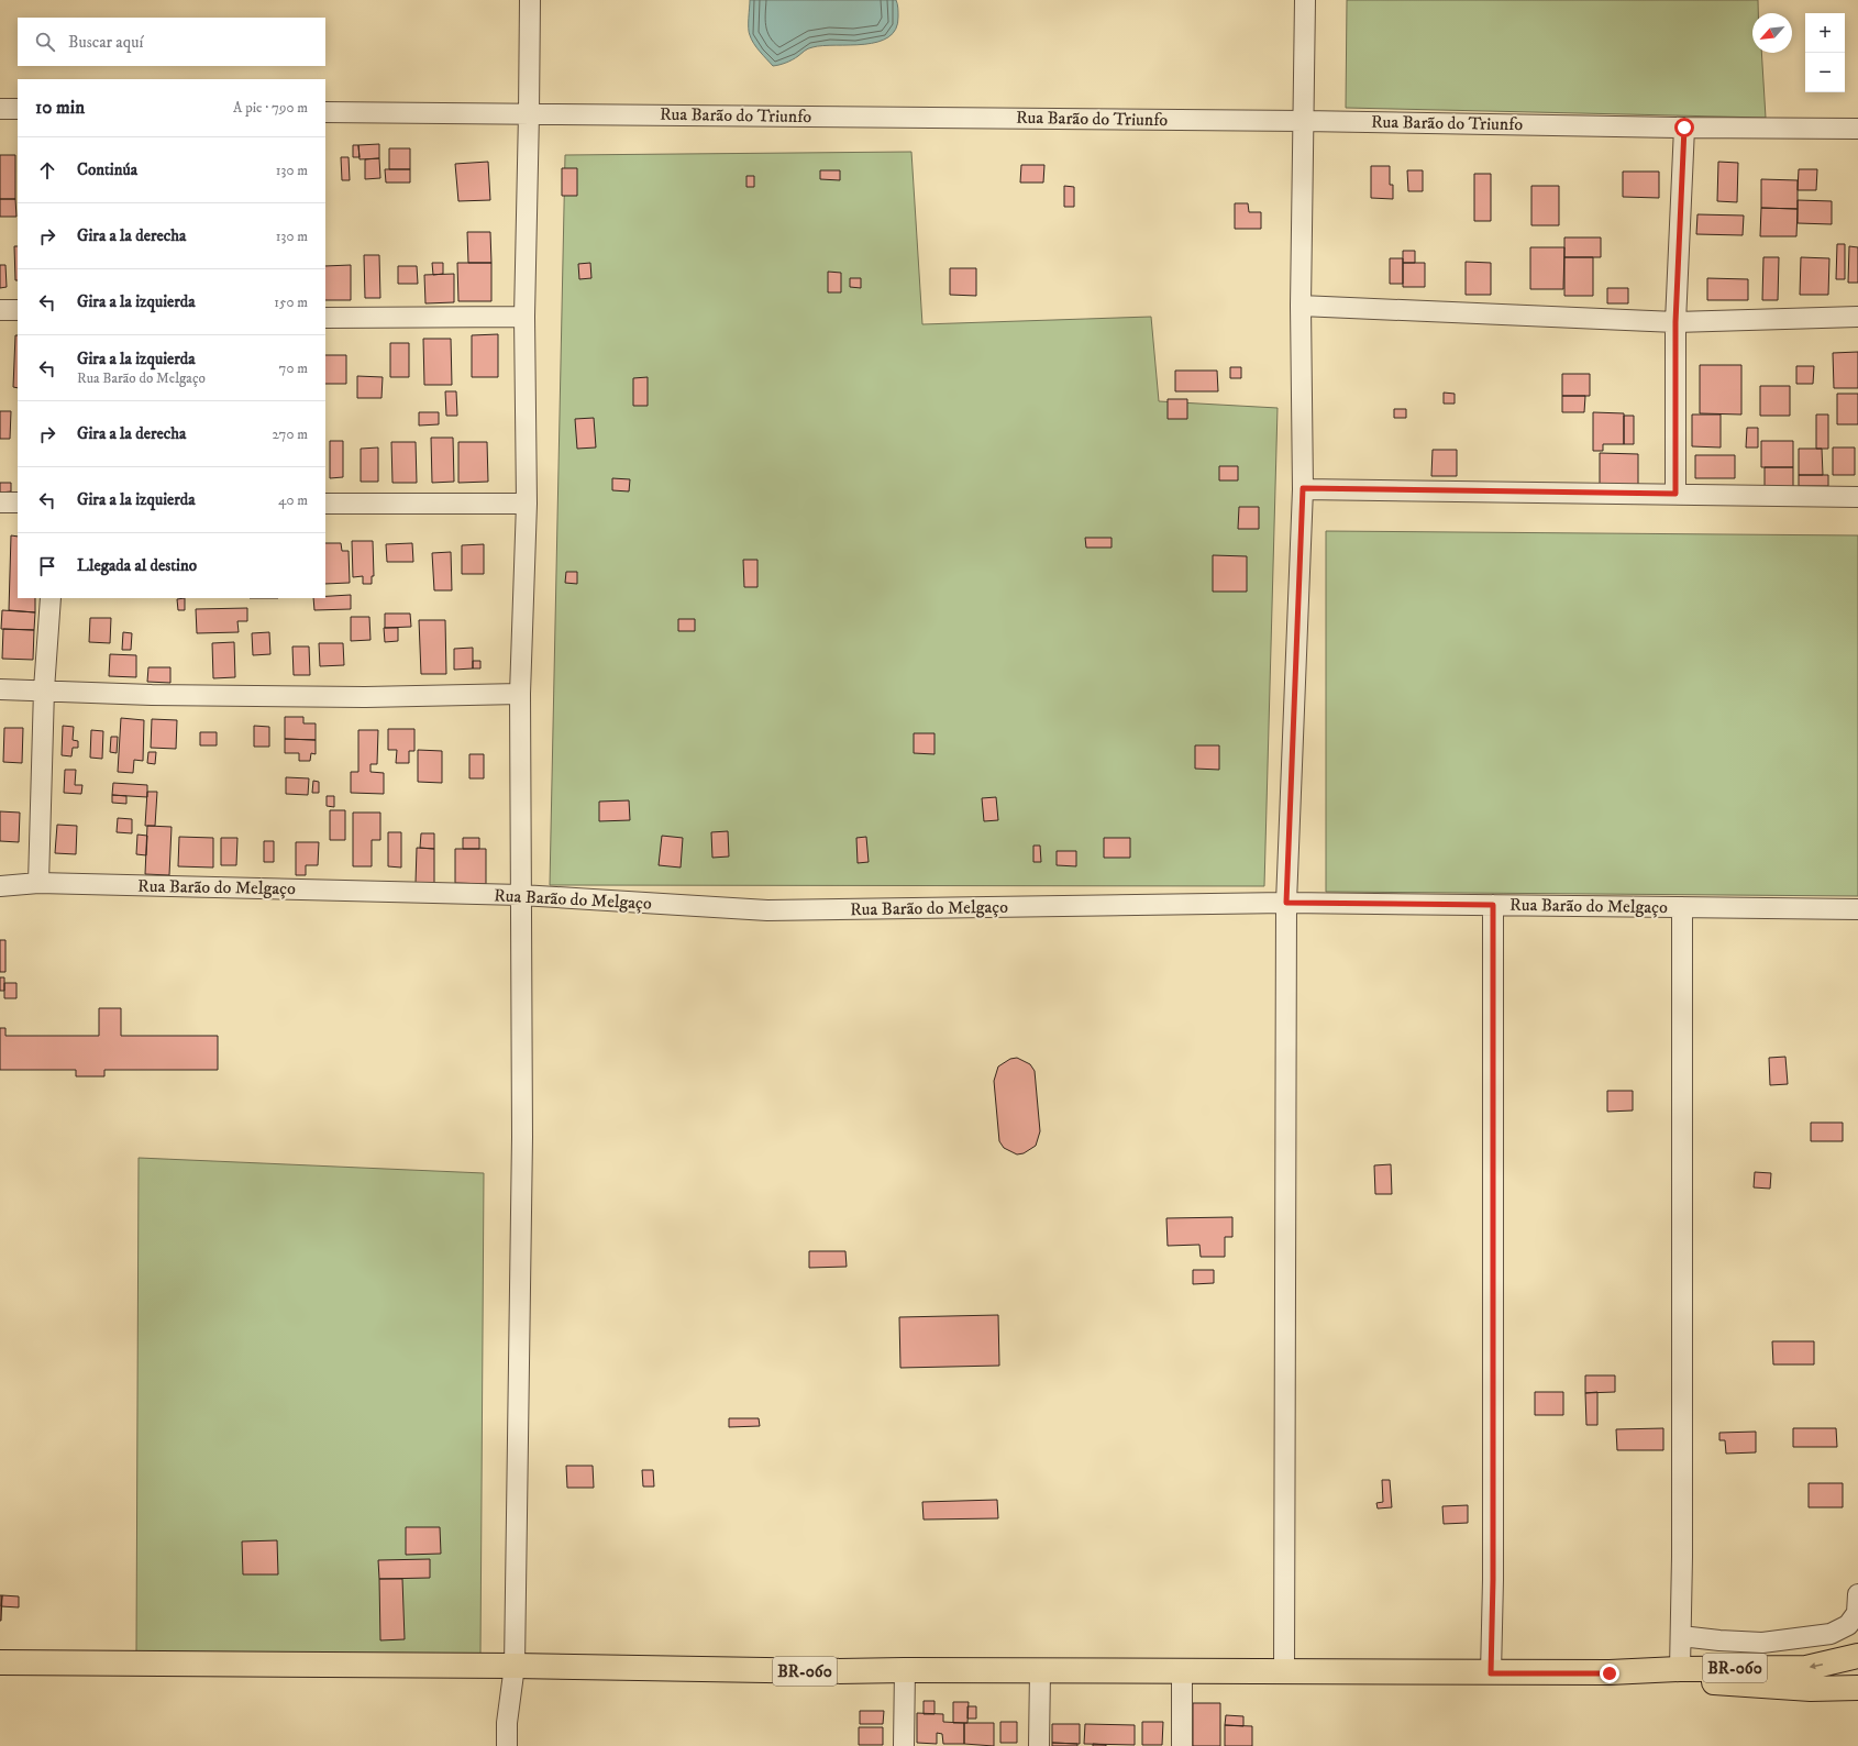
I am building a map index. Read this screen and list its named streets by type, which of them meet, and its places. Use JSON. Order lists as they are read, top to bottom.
{
  "streets": {
    "main road": ["BR-060"],
    "street": ["Rua Barão do Triunfo", "Rua Barão do Melgaço"]
  },
  "north": "bottom left",
  "page": {
    "map_buttons": ["+", "−"],
    "search": "Buscar aquí",
    "heading": ["10 min", "A pie · 790 m"],
    "list": [
      ["Continúa", "130 m"],
      ["Gira a la derecha", "130 m"],
      ["Gira a la izquierda", "150 m"],
      ["Gira a la izquierda", "Rua Barão do Melgaço", "70 m"],
      ["Gira a la derecha", "270 m"],
      ["Gira a la izquierda", "40 m"],
      "Llegada al destino"
    ]
  }
}
